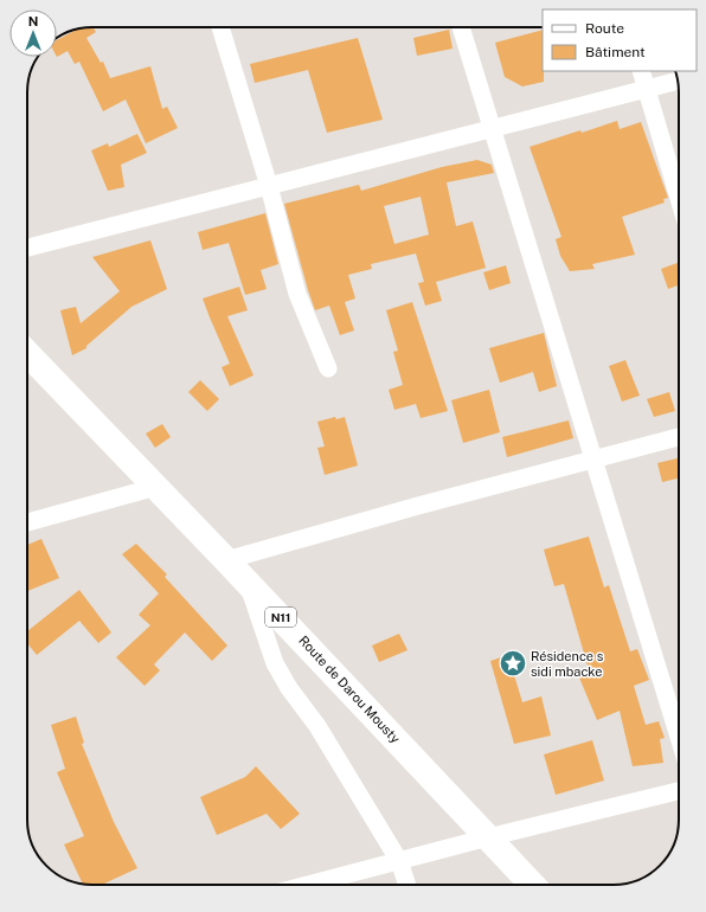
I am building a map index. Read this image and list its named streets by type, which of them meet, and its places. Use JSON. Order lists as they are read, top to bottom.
{
  "streets": {
    "main road": ["N11", "Route de Darou Mousty"]
  },
  "places": {
    "place": ["Résidence s sidi mbacke"]
  },
  "legend": ["Route", "Bâtiment"],
  "north": "top"
}
